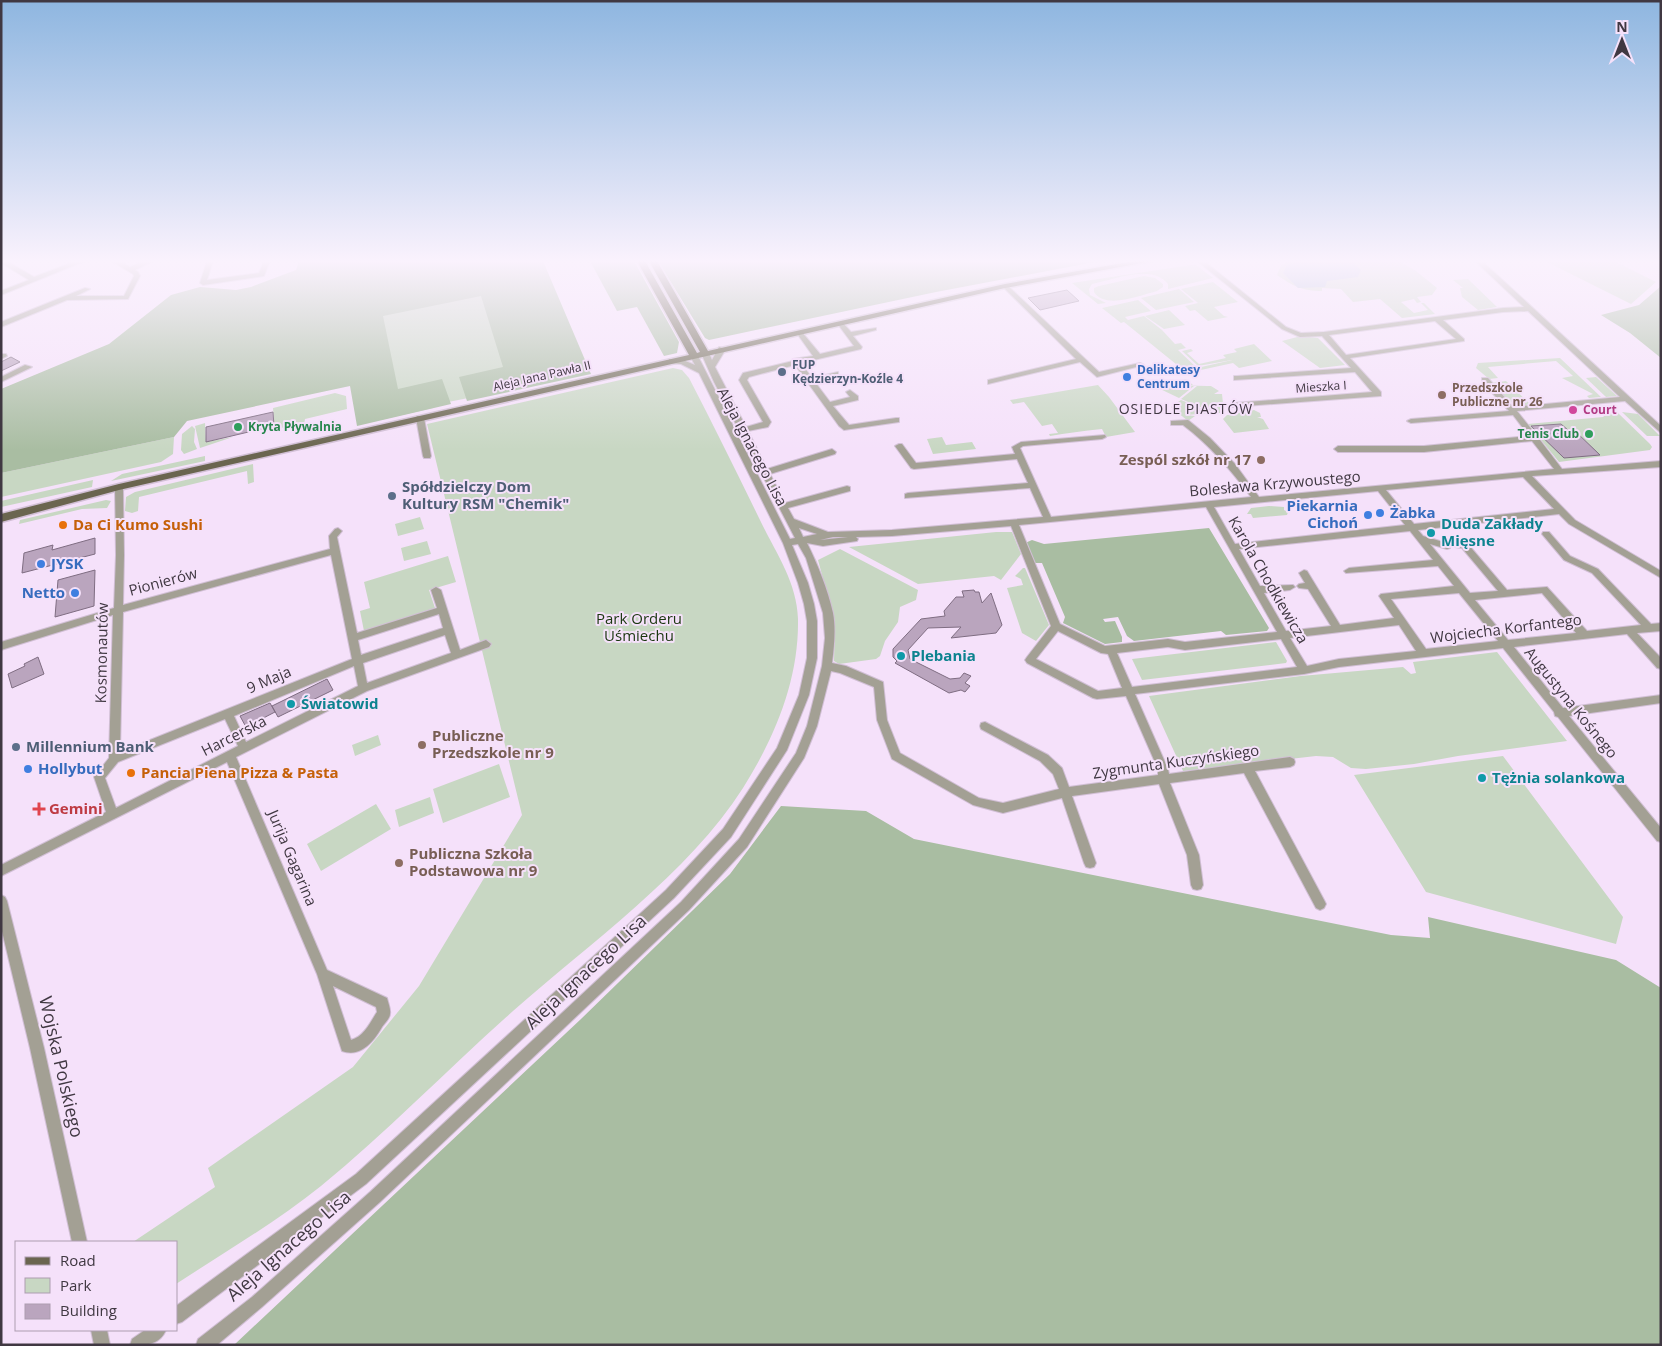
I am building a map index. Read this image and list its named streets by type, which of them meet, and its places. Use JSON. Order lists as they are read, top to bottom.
{
  "streets": {
    "main road": ["Aleja Jana Pawła II"],
    "street": [
      "Mieszka I",
      "Aleja Ignacego Lisa",
      "Bolesława Krzywoustego",
      "Karola Chodkiewicza",
      "Pionierów",
      "Wojciecha Korfantego",
      "Kosmonautów",
      "9 Maja",
      "Augustyna Kośnego",
      "Harcerska",
      "Zygmunta Kuczyńskiego",
      "Jurija Gagarina",
      "Wojska Polskiego"
    ]
  },
  "crossings": [
    ["Aleja Jana Pawła II", "Aleja Ignacego Lisa"],
    ["Aleja Jana Pawła II", "Kosmonautów"],
    ["Aleja Ignacego Lisa", "Bolesława Krzywoustego"],
    ["Aleja Ignacego Lisa", "Zygmunta Kuczyńskiego"],
    ["Bolesława Krzywoustego", "Karola Chodkiewicza"],
    ["Bolesława Krzywoustego", "Augustyna Kośnego"],
    ["Pionierów", "Kosmonautów"],
    ["Wojciecha Korfantego", "Augustyna Kośnego"],
    ["Kosmonautów", "9 Maja"],
    ["Harcerska", "Jurija Gagarina"]
  ],
  "districts": ["OSIEDLE PIASTÓW"],
  "parks": ["Park Orderu Uśmiechu"],
  "places": {
    "other": [
      "FUP Kędzierzyn-Koźle 4",
      "Delikatesy Centrum",
      "Przedszkole Publiczne nr 26",
      "Court",
      "Kryta Pływalnia",
      "Tenis Club",
      "Zespól szkół nr 17",
      "Spółdzielczy Dom Kultury RSM \"Chemik\"",
      "Żabka",
      "Piekarnia Cichoń",
      "Da Ci Kumo Sushi",
      "Duda Zakłady Mięsne",
      "JYSK",
      "Netto",
      "Plebania",
      "Światowid",
      "Publiczne Przedszkole nr 9",
      "Millennium Bank",
      "Hollybut",
      "Pancia Piena Pizza & Pasta",
      "Tężnia solankowa",
      "Publiczna Szkoła Podstawowa nr 9"
    ],
    "health": ["Gemini"]
  },
  "legend": ["Road", "Park", "Building"],
  "north": "top"
}
